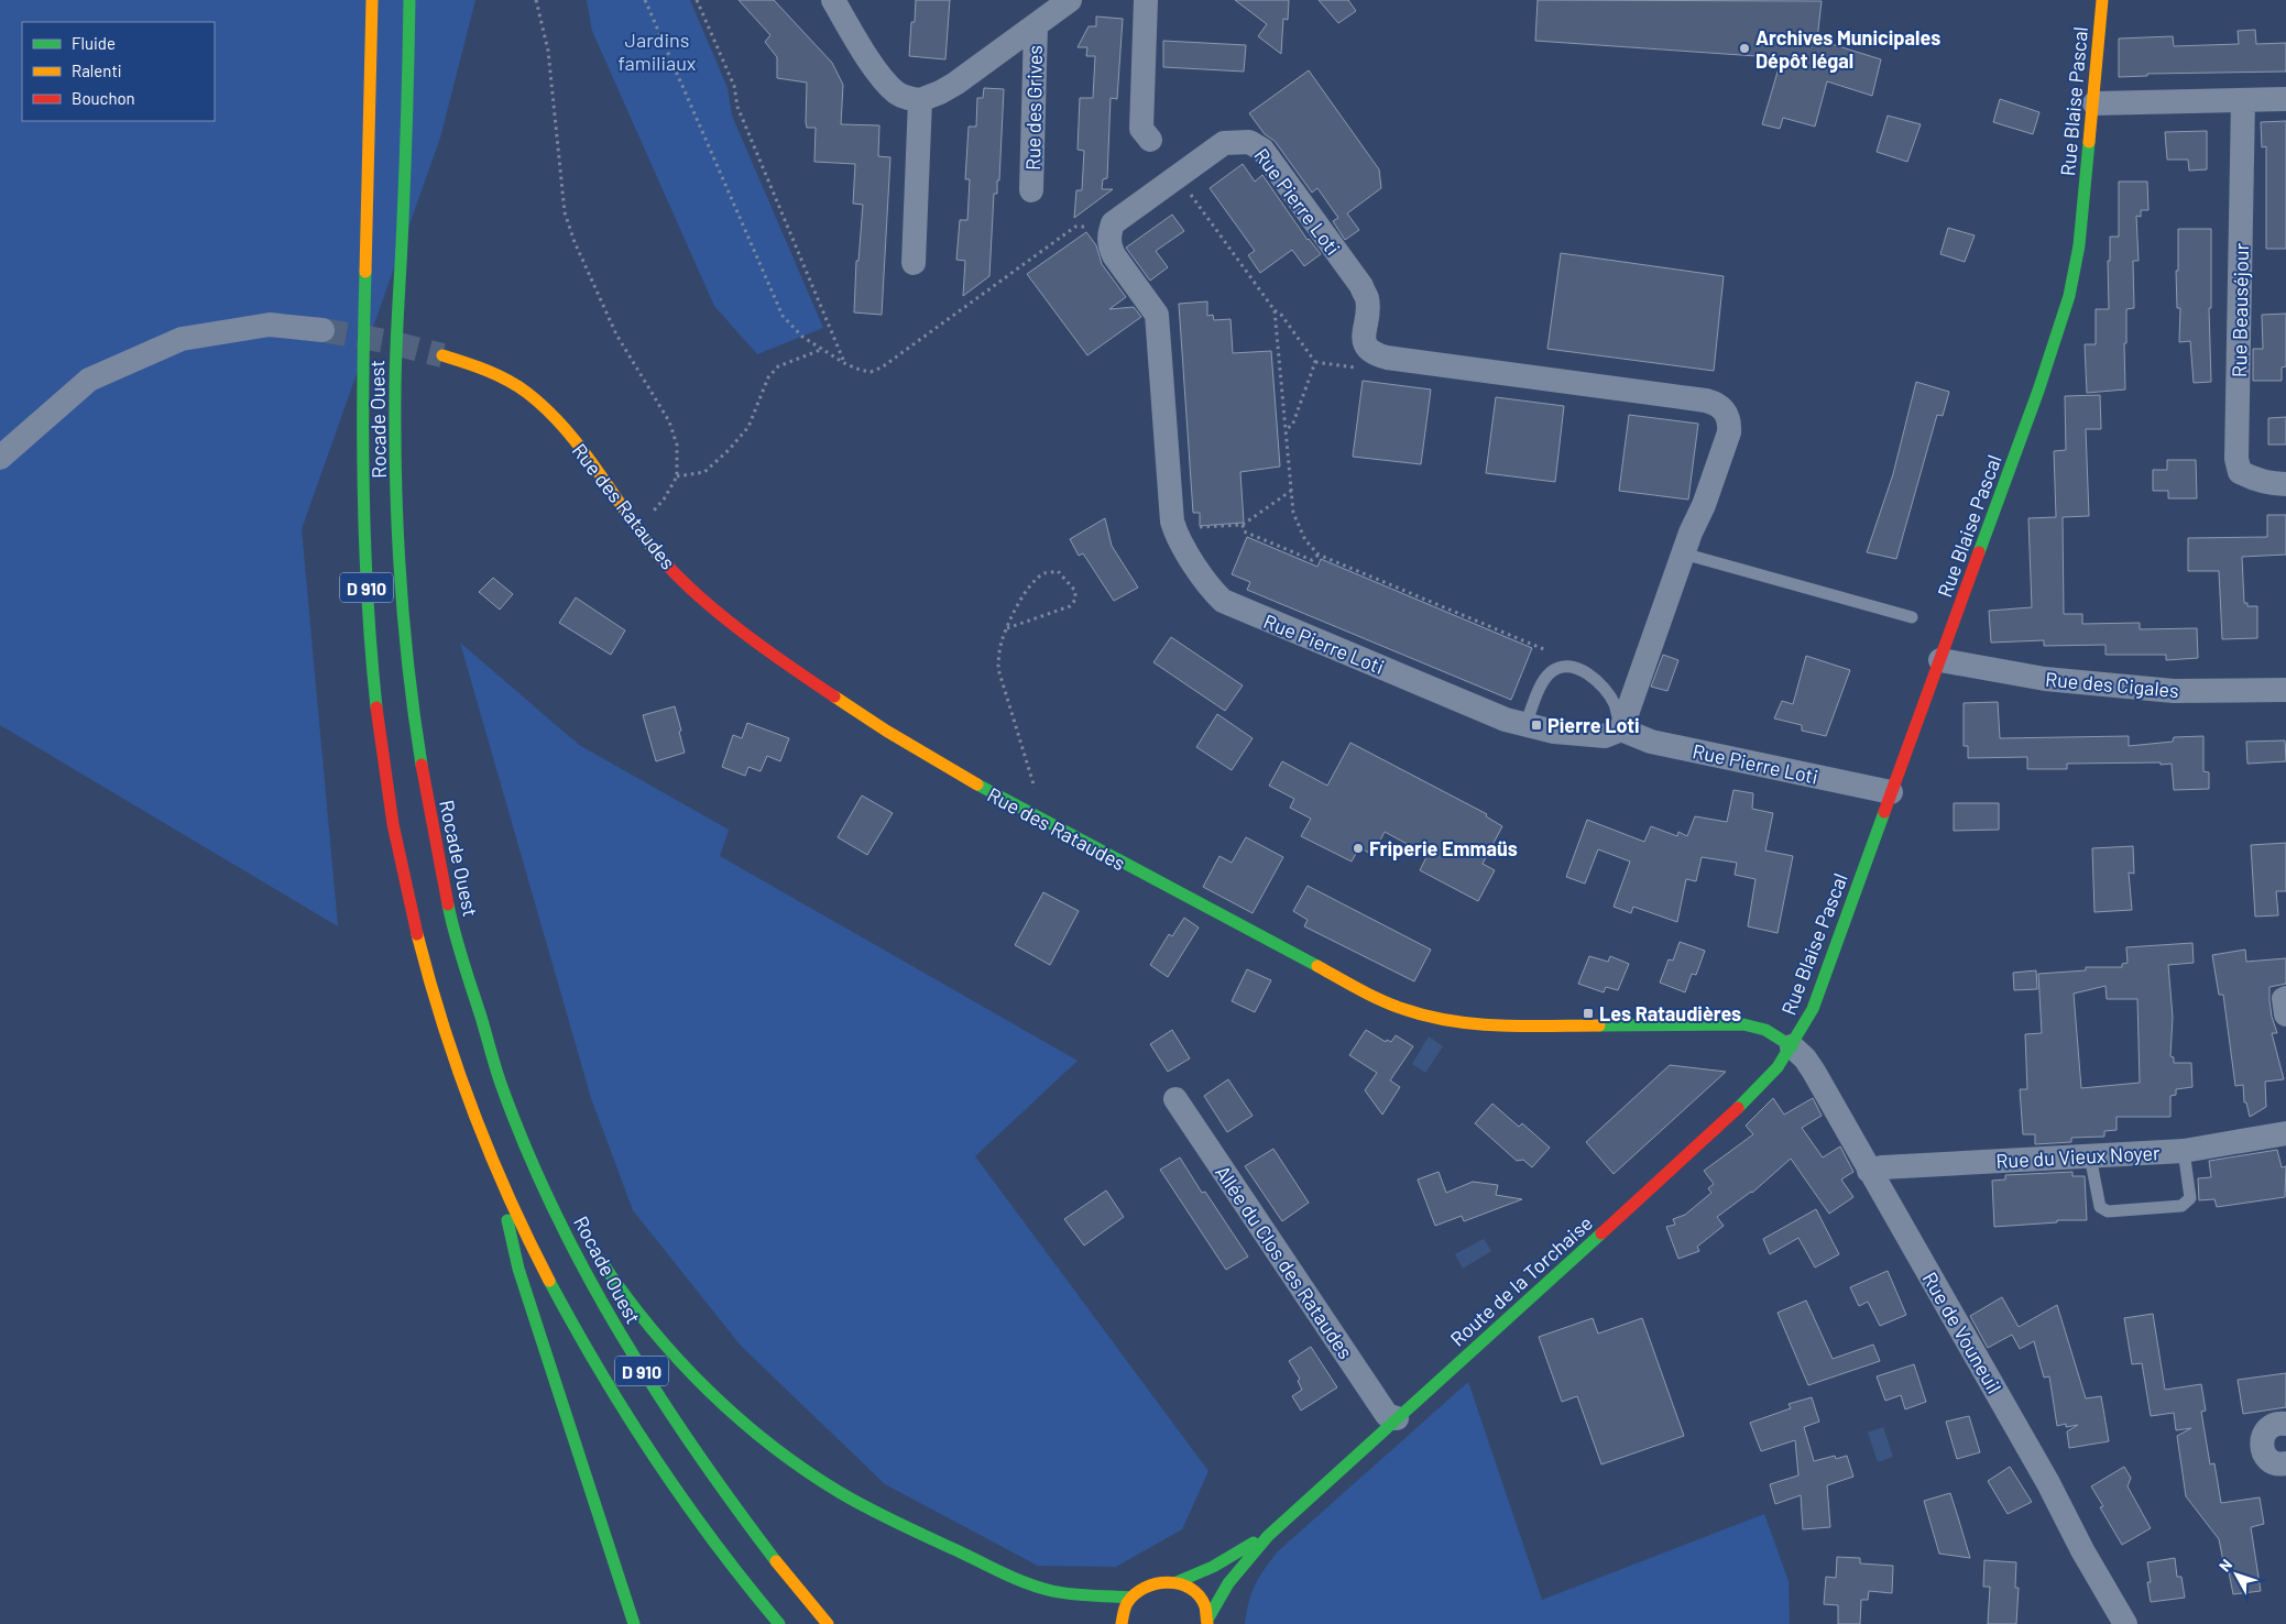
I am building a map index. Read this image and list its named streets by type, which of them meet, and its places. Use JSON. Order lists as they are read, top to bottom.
{
  "streets": {
    "main road": [
      "Rue Blaise Pascal",
      "Rocade Ouest",
      "Rue des Rataudes",
      "D 910",
      "Route de la Torchaise"
    ],
    "street": [
      "Rue des Grives",
      "Rue Pierre Loti",
      "Rue Beauséjour",
      "Rue des Cigales",
      "Rue du Vieux Noyer",
      "Allée du Clos des Rataudes",
      "Rue de Vouneuil"
    ]
  },
  "crossings": [
    ["Rue Blaise Pascal", "Rue Pierre Loti"],
    ["Rue Blaise Pascal", "Rue des Rataudes"],
    ["Rue Blaise Pascal", "Rue des Cigales"],
    ["Rue Blaise Pascal", "Route de la Torchaise"],
    ["Rue Blaise Pascal", "Rue de Vouneuil"],
    ["Rue des Rataudes", "Route de la Torchaise"],
    ["Rue des Rataudes", "Rue de Vouneuil"],
    ["Rue du Vieux Noyer", "Rue de Vouneuil"],
    ["Allée du Clos des Rataudes", "Route de la Torchaise"],
    ["Route de la Torchaise", "Rue de Vouneuil"]
  ],
  "parks": ["Jardins familiaux"],
  "places": {
    "other": ["Archives Municipales Dépôt légal", "Friperie Emmaüs"],
    "transit": ["Pierre Loti", "Les Rataudières"]
  },
  "legend": ["Fluide", "Ralenti", "Bouchon"],
  "north": "top left"
}
